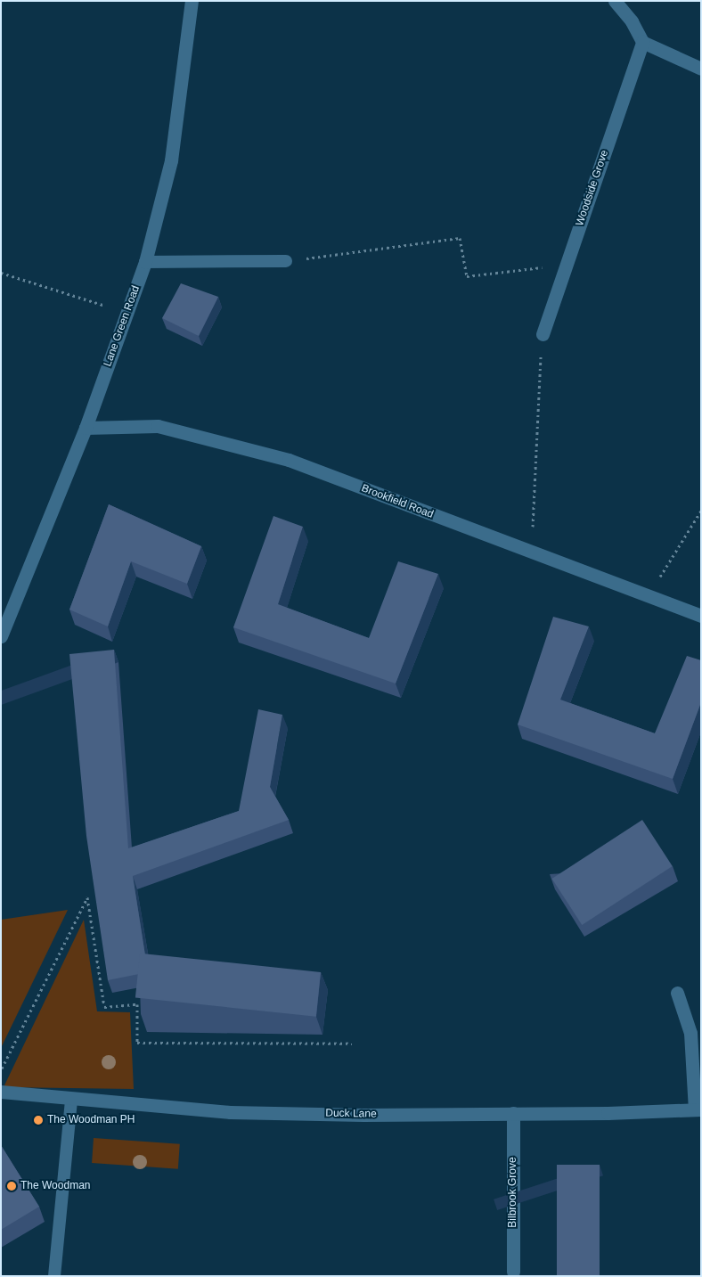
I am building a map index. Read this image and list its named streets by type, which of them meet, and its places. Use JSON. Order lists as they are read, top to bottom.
{
  "streets": {
    "street": [
      "Woodside Grove",
      "Lane Green Road",
      "Brookfield Road",
      "Duck Lane",
      "Bilbrook Grove"
    ]
  },
  "crossings": [
    ["Lane Green Road", "Brookfield Road"],
    ["Duck Lane", "Bilbrook Grove"]
  ],
  "places": ["The Woodman PH", "The Woodman"]
}
